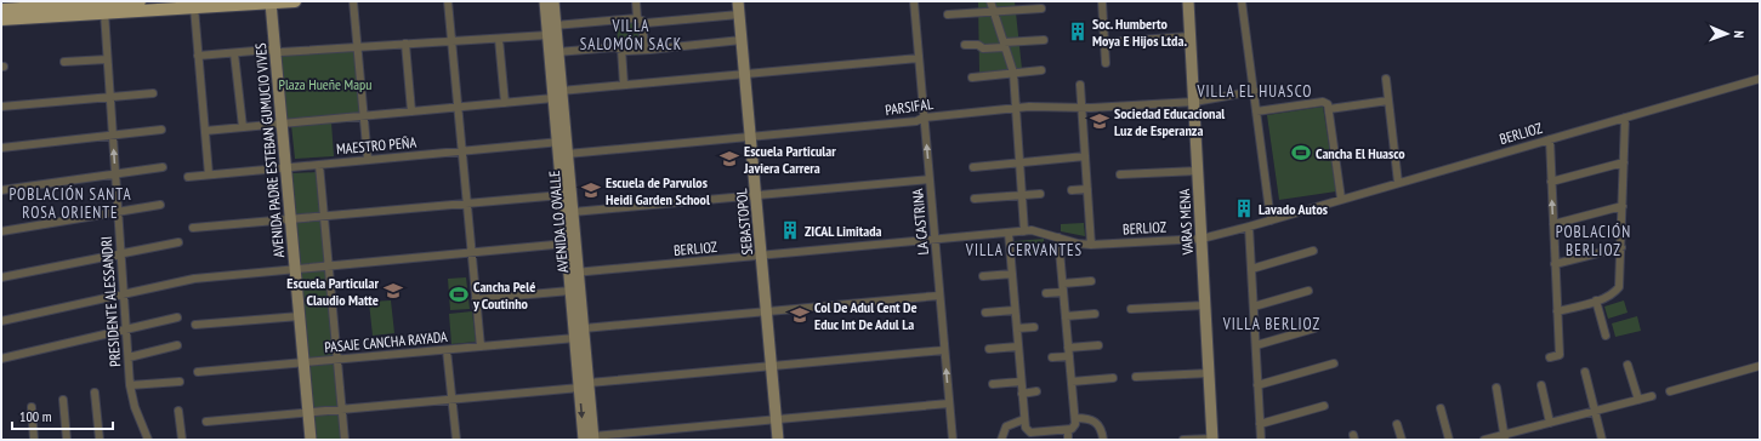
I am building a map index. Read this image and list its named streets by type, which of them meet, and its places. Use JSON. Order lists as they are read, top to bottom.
{
  "streets": {
    "street": [
      "PARSIFAL",
      "BERLIOZ",
      "MAESTRO PEÑA",
      "AVENIDA PADRE ESTEBAN GUMUCIO VIVES",
      "AVENIDA LO OVALLE",
      "SEBASTOPOL",
      "LA CASTRINA",
      "VARAS MENA",
      "PRESIDENTE ALESSANDRI",
      "PASAJE CANCHA RAYADA"
    ]
  },
  "crossings": [
    ["PARSIFAL", "AVENIDA LO OVALLE"],
    ["PARSIFAL", "SEBASTOPOL"],
    ["PARSIFAL", "LA CASTRINA"],
    ["PARSIFAL", "VARAS MENA"],
    ["BERLIOZ", "AVENIDA LO OVALLE"],
    ["BERLIOZ", "SEBASTOPOL"],
    ["BERLIOZ", "LA CASTRINA"],
    ["BERLIOZ", "VARAS MENA"],
    ["MAESTRO PEÑA", "AVENIDA PADRE ESTEBAN GUMUCIO VIVES"],
    ["MAESTRO PEÑA", "AVENIDA LO OVALLE"],
    ["AVENIDA PADRE ESTEBAN GUMUCIO VIVES", "PASAJE CANCHA RAYADA"],
    ["AVENIDA LO OVALLE", "PASAJE CANCHA RAYADA"]
  ],
  "districts": [
    "VILLA SALOMÓN SACK",
    "VILLA EL HUASCO",
    "POBLACIÓN SANTA ROSA ORIENTE",
    "POBLACIÓN BERLIOZ",
    "VILLA CERVANTES",
    "VILLA BERLIOZ"
  ],
  "parks": ["Plaza Hueñe Mapu"],
  "places": {
    "building": ["Soc. Humberto Moya E Hijos Ltda.", "Lavado Autos", "ZICAL Limitada"],
    "school or university": [
      "Sociedad Educacional Luz de Esperanza",
      "Escuela Particular Javiera Carrera",
      "Escuela de Parvulos Heidi Garden School",
      "Escuela Particular Claudio Matte",
      "Col De Adul Cent De Educ Int De Adul La"
    ],
    "sports": ["Cancha El Huasco", "Cancha Pelé y Coutinho"]
  },
  "scale_bar": "100 m",
  "north": "right"
}
